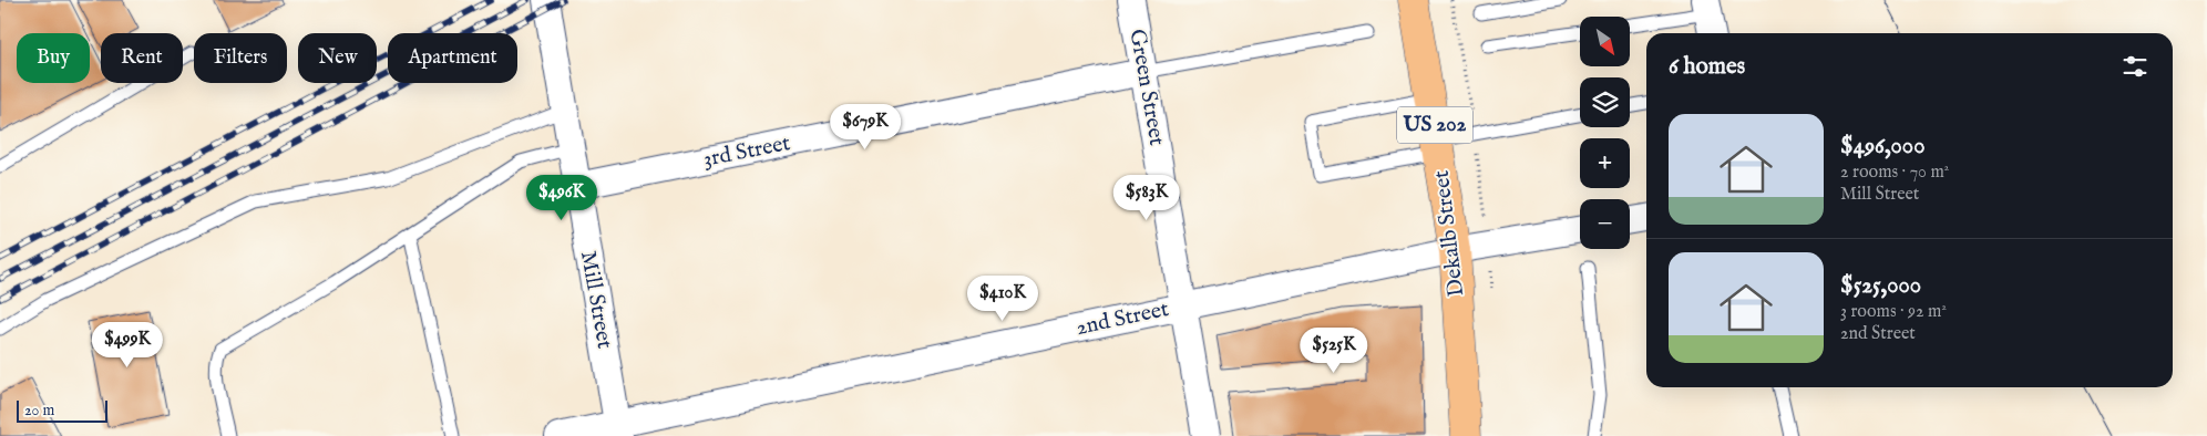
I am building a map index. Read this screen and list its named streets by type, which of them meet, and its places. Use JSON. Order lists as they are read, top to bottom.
{
  "streets": {
    "highway": ["US 202", "Dekalb Street"],
    "street": [
      "Green Street",
      "3rd Street",
      "Mill Street",
      "2nd Street"
    ]
  },
  "crossings": [
    ["Green Street", "3rd Street"],
    ["Green Street", "2nd Street"],
    ["3rd Street", "Mill Street"],
    ["Dekalb Street", "2nd Street"],
    ["Mill Street", "2nd Street"]
  ],
  "scale_bar": "20 m",
  "north": "bottom right",
  "page": {
    "map_buttons": ["+", "−"],
    "chip": [
      "Buy",
      "Rent",
      "Filters",
      "New",
      "Apartment"
    ],
    "heading": "6 homes",
    "list": [
      {
        "name": "$496,000",
        "note": "2 rooms · 70 m² · Mill Street"
      },
      {
        "name": "$525,000",
        "note": "3 rooms · 92 m² · 2nd Street"
      }
    ],
    "price": [
      "$679K",
      "$496K",
      "$583K",
      "$410K",
      "$499K",
      "$525K"
    ],
    "scale": "20 m"
  }
}
